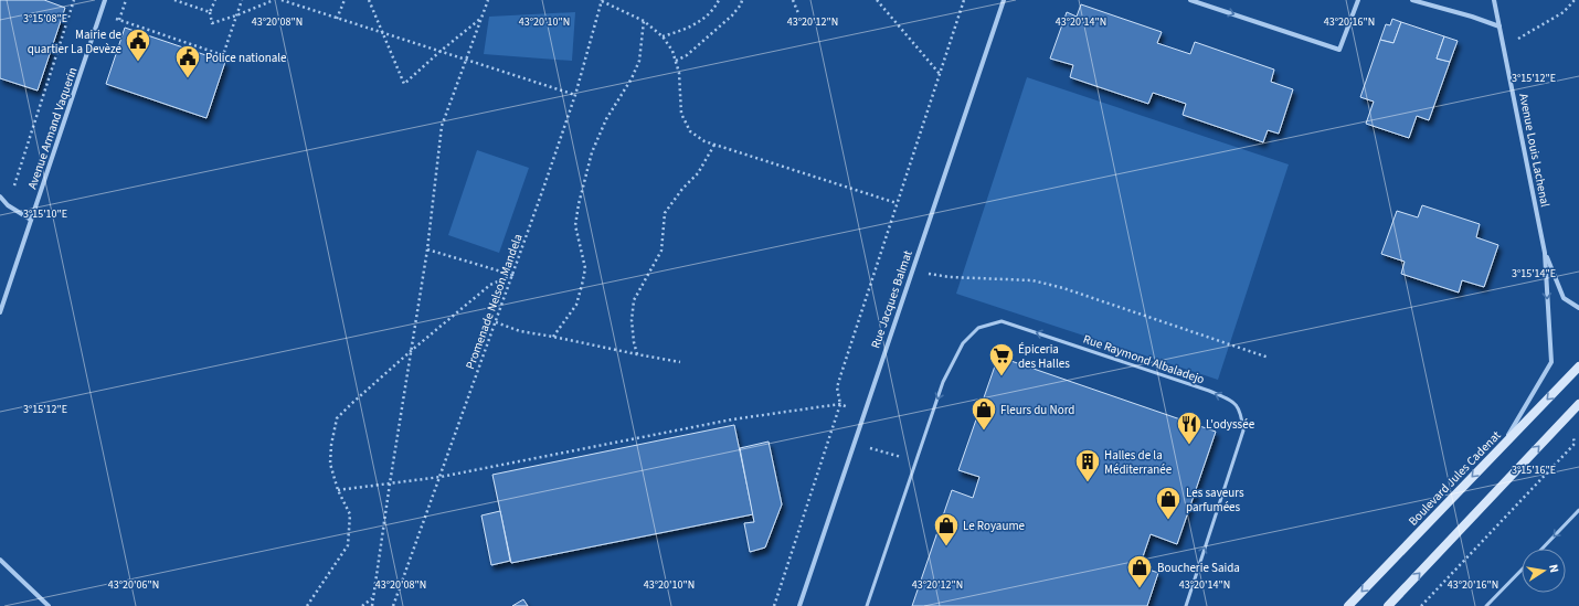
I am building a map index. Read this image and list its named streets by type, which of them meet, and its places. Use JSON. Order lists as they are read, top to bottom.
{
  "streets": {
    "street": [
      "Avenue Armand Vaquerin",
      "Avenue Louis Lachenal",
      "Rue Jacques Balmat",
      "Boulevard Jules Cadenat"
    ],
    "lane": ["Rue Raymond Albaladejo"],
    "path": ["Promenade Nelson Mandela"]
  },
  "crossings": [
    ["Avenue Louis Lachenal", "Boulevard Jules Cadenat"]
  ],
  "one_way": ["Avenue Louis Lachenal"],
  "places": {
    "public building": ["Mairie de quartier La Devèze", "Police nationale"],
    "supermarket": ["Épiceria des Halles"],
    "shop": [
      "Fleurs du Nord",
      "Les saveurs parfumées",
      "Le Royaume",
      "Boucherie Saida"
    ],
    "restaurant": ["L'odyssée"],
    "building": ["Halles de la Méditerranée"]
  },
  "north": "right",
  "coordinates": [
    "3°15'08\"E",
    "43°20'08\"N",
    "43°20'10\"N",
    "43°20'12\"N",
    "43°20'14\"N",
    "43°20'16\"N",
    "3°15'12\"E",
    "3°15'10\"E",
    "3°15'14\"E",
    "3°15'16\"E",
    "43°20'06\"N"
  ]
}
